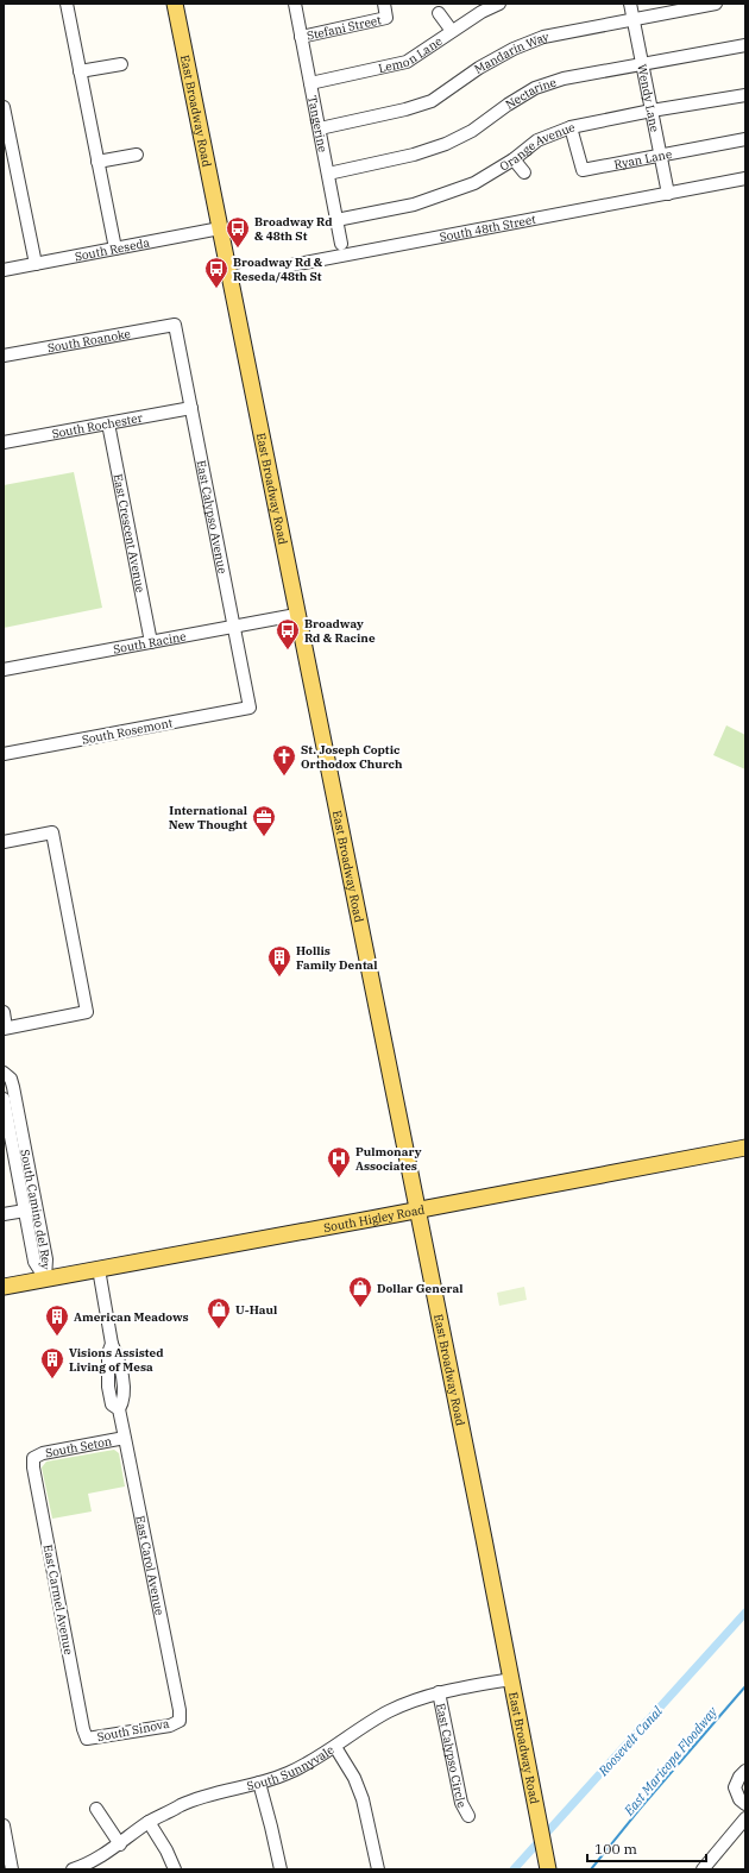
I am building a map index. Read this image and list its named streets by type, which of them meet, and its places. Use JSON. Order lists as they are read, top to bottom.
{
  "streets": {
    "main road": ["East Broadway Road", "South Higley Road"],
    "street": [
      "Stefani Street",
      "Lemon Lane",
      "Mandarin Way",
      "Nectarine",
      "Wendy Lane",
      "Tangerine",
      "Orange Avenue",
      "Ryan Lane",
      "South 48th Street",
      "South Reseda",
      "South Roanoke",
      "South Rochester",
      "East Calypso Avenue",
      "East Crescent Avenue",
      "South Racine",
      "South Rosemont",
      "South Camino del Rey",
      "South Seton",
      "East Carol Avenue",
      "East Carmel Avenue",
      "South Sinova",
      "East Calypso Circle",
      "South Sunnyvale"
    ]
  },
  "crossings": [
    ["Stefani Street", "Tangerine"],
    ["Lemon Lane", "Tangerine"],
    ["Mandarin Way", "Wendy Lane"],
    ["Mandarin Way", "Tangerine"],
    ["Nectarine", "Wendy Lane"],
    ["Nectarine", "Tangerine"],
    ["Wendy Lane", "Orange Avenue"],
    ["Wendy Lane", "Ryan Lane"],
    ["Wendy Lane", "South 48th Street"],
    ["East Broadway Road", "South 48th Street"],
    ["East Broadway Road", "South Reseda"],
    ["East Broadway Road", "South Racine"],
    ["East Broadway Road", "South Higley Road"],
    ["East Broadway Road", "South Sunnyvale"],
    ["Tangerine", "Orange Avenue"],
    ["Orange Avenue", "Ryan Lane"],
    ["South Roanoke", "East Calypso Avenue"],
    ["South Rochester", "East Calypso Avenue"],
    ["South Rochester", "East Crescent Avenue"],
    ["East Calypso Avenue", "South Racine"],
    ["East Calypso Avenue", "South Rosemont"],
    ["East Crescent Avenue", "South Racine"],
    ["South Camino del Rey", "South Higley Road"],
    ["South Higley Road", "East Carol Avenue"],
    ["South Seton", "East Carol Avenue"],
    ["South Seton", "East Carmel Avenue"],
    ["East Carol Avenue", "South Sinova"],
    ["East Carmel Avenue", "South Sinova"],
    ["East Calypso Circle", "South Sunnyvale"]
  ],
  "water": ["Roosevelt Canal", "East Maricopa Floodway"],
  "places": {
    "bus stop": ["Broadway Rd & 48th St", "Broadway Rd & Reseda/48th St", "Broadway Rd & Racine"],
    "church": ["St. Joseph Coptic Orthodox Church"],
    "office": ["International New Thought"],
    "building": ["Hollis Family Dental", "American Meadows", "Visions Assisted Living of Mesa"],
    "hospital": ["Pulmonary Associates"],
    "shop": ["Dollar General", "U-Haul"]
  },
  "scale_bar": "100 m"
}
